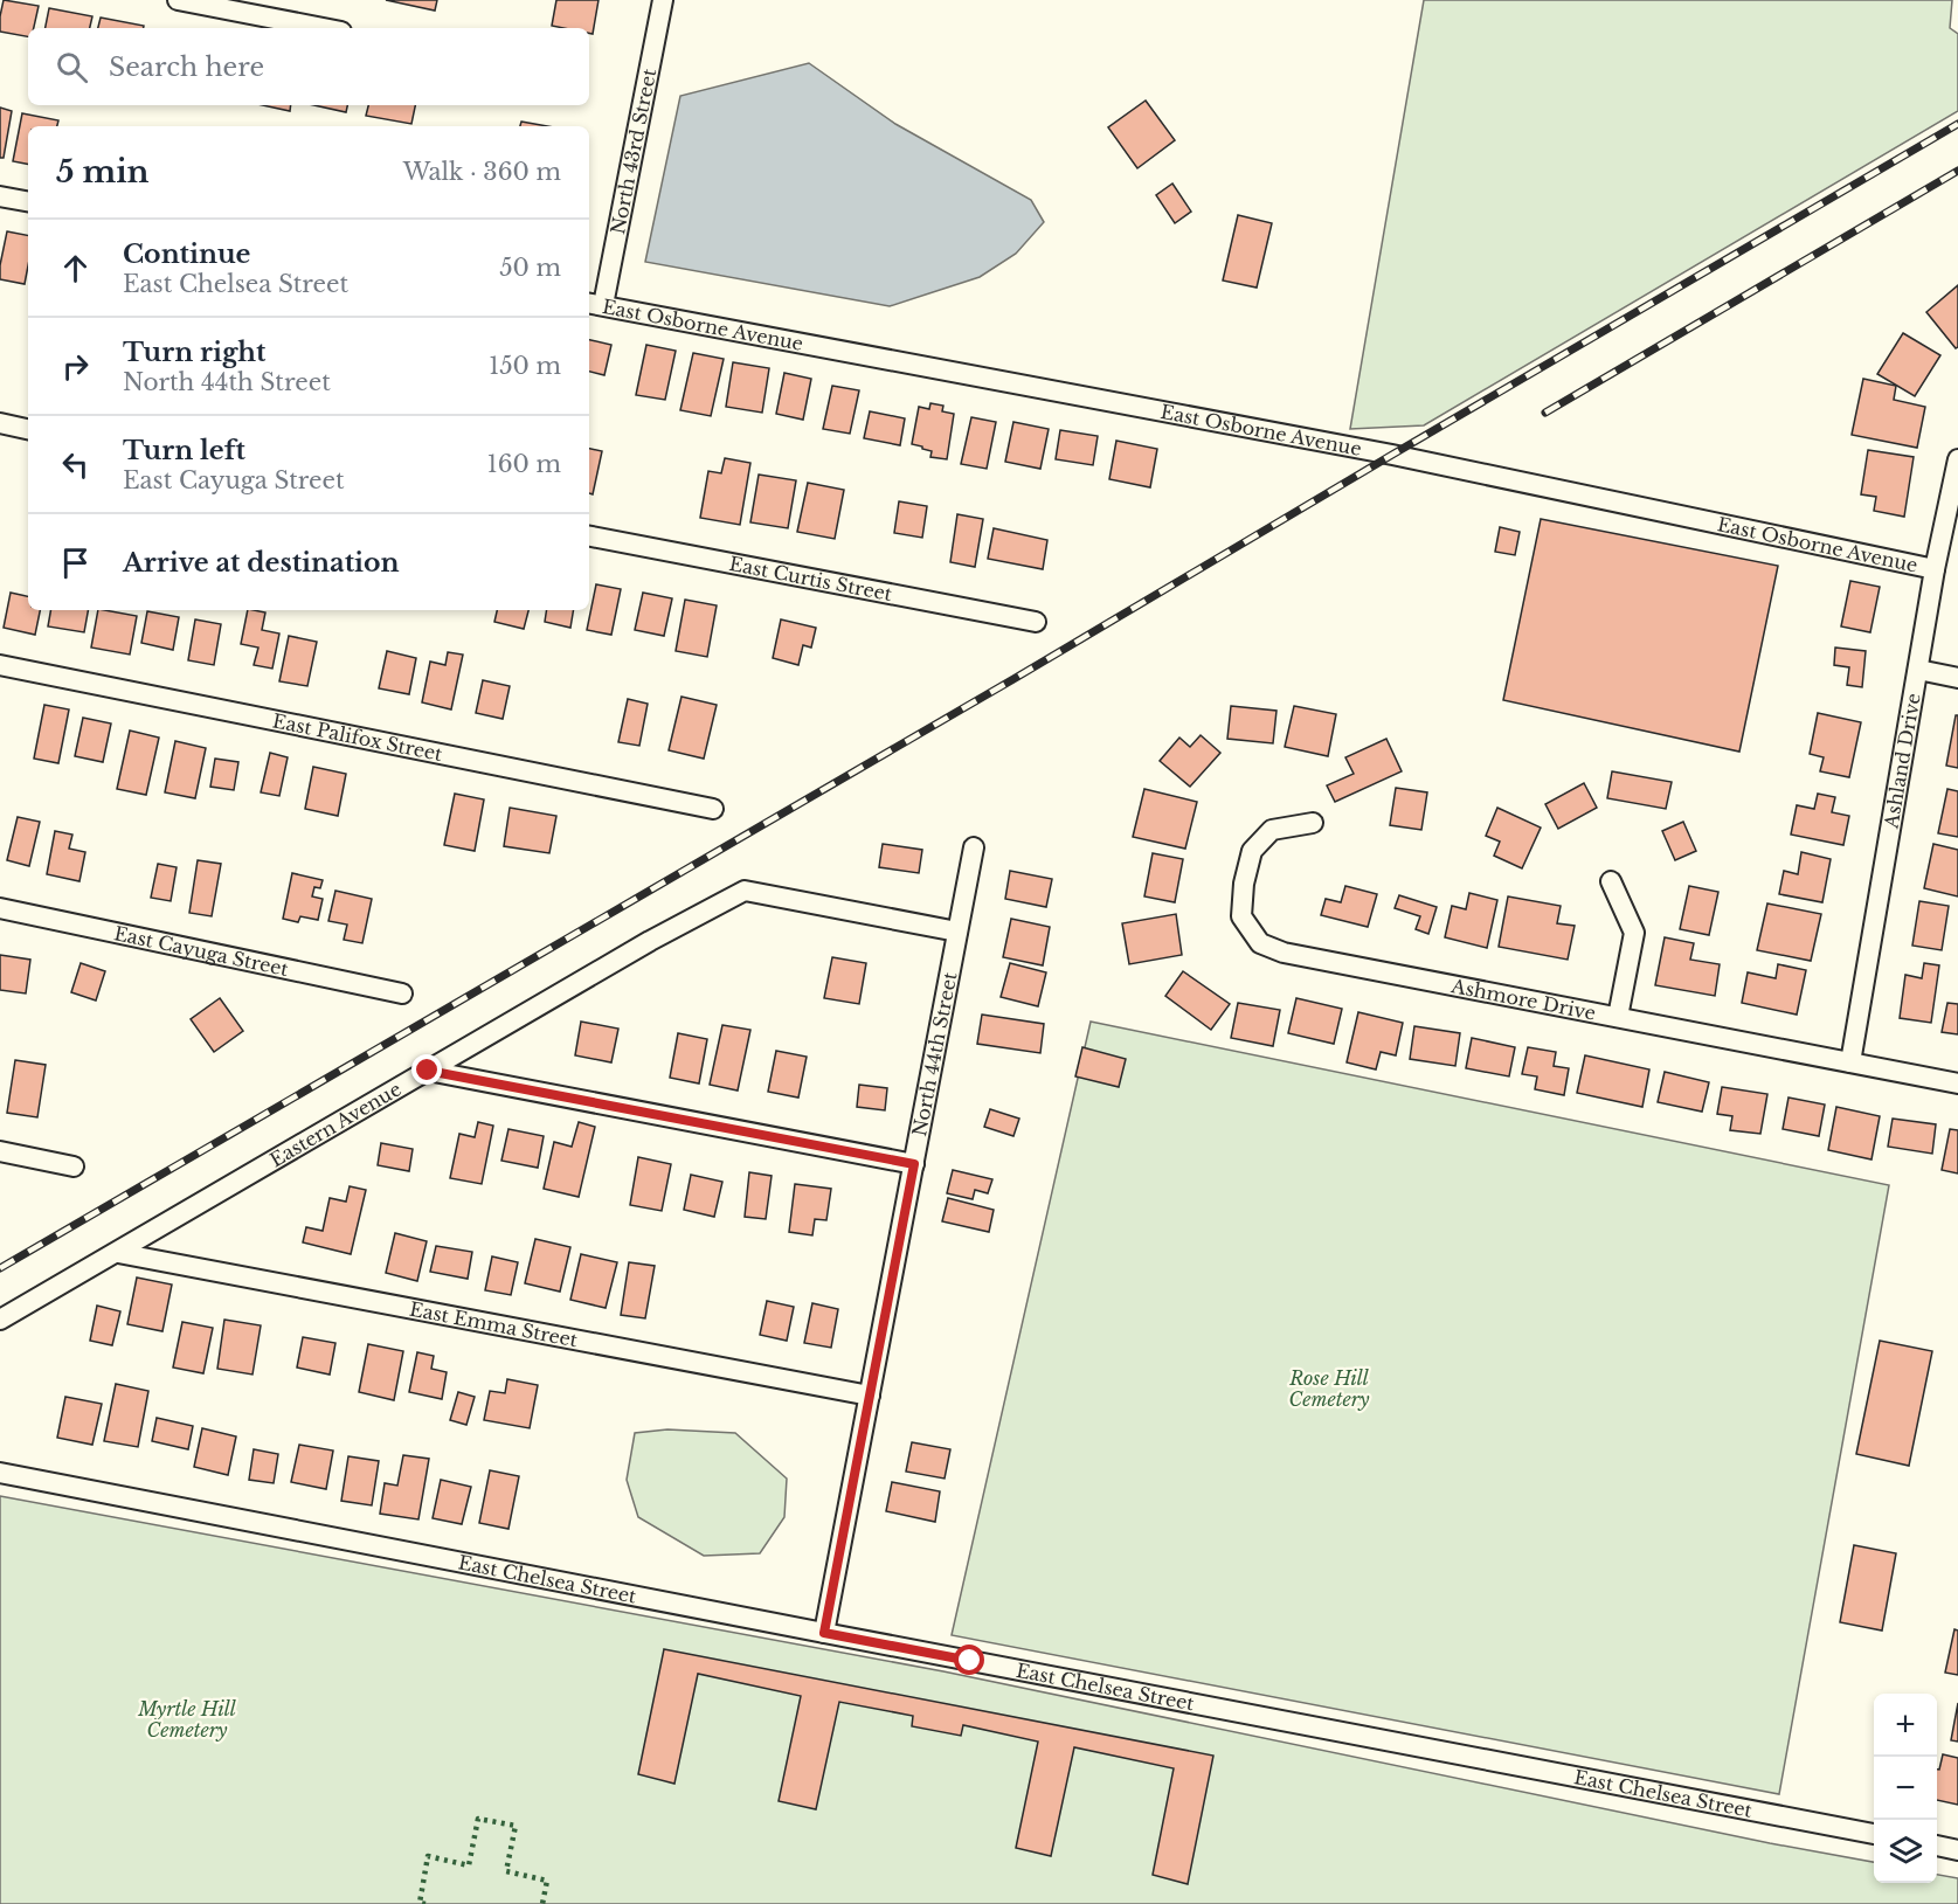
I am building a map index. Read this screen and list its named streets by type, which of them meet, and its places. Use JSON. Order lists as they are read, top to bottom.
{
  "streets": {
    "street": [
      "North 43rd Street",
      "East Osborne Avenue",
      "East Curtis Street",
      "East Palifox Street",
      "Ashland Drive",
      "East Cayuga Street",
      "Ashmore Drive",
      "North 44th Street",
      "Eastern Avenue",
      "East Emma Street",
      "East Chelsea Street"
    ]
  },
  "crossings": [
    ["North 43rd Street", "East Osborne Avenue"],
    ["East Osborne Avenue", "Ashland Drive"],
    ["Ashland Drive", "Ashmore Drive"],
    ["North 44th Street", "Eastern Avenue"],
    ["North 44th Street", "East Emma Street"],
    ["North 44th Street", "East Chelsea Street"],
    ["Eastern Avenue", "East Emma Street"]
  ],
  "parks": ["Rose Hill Cemetery", "Myrtle Hill Cemetery"],
  "page": {
    "search": "Search here",
    "heading": ["5 min", "Walk · 360 m"],
    "list": [
      ["Continue", "East Chelsea Street", "50 m"],
      ["Turn right", "North 44th Street", "150 m"],
      ["Turn left", "East Cayuga Street", "160 m"],
      "Arrive at destination"
    ],
    "map_buttons": ["+", "−"]
  }
}
